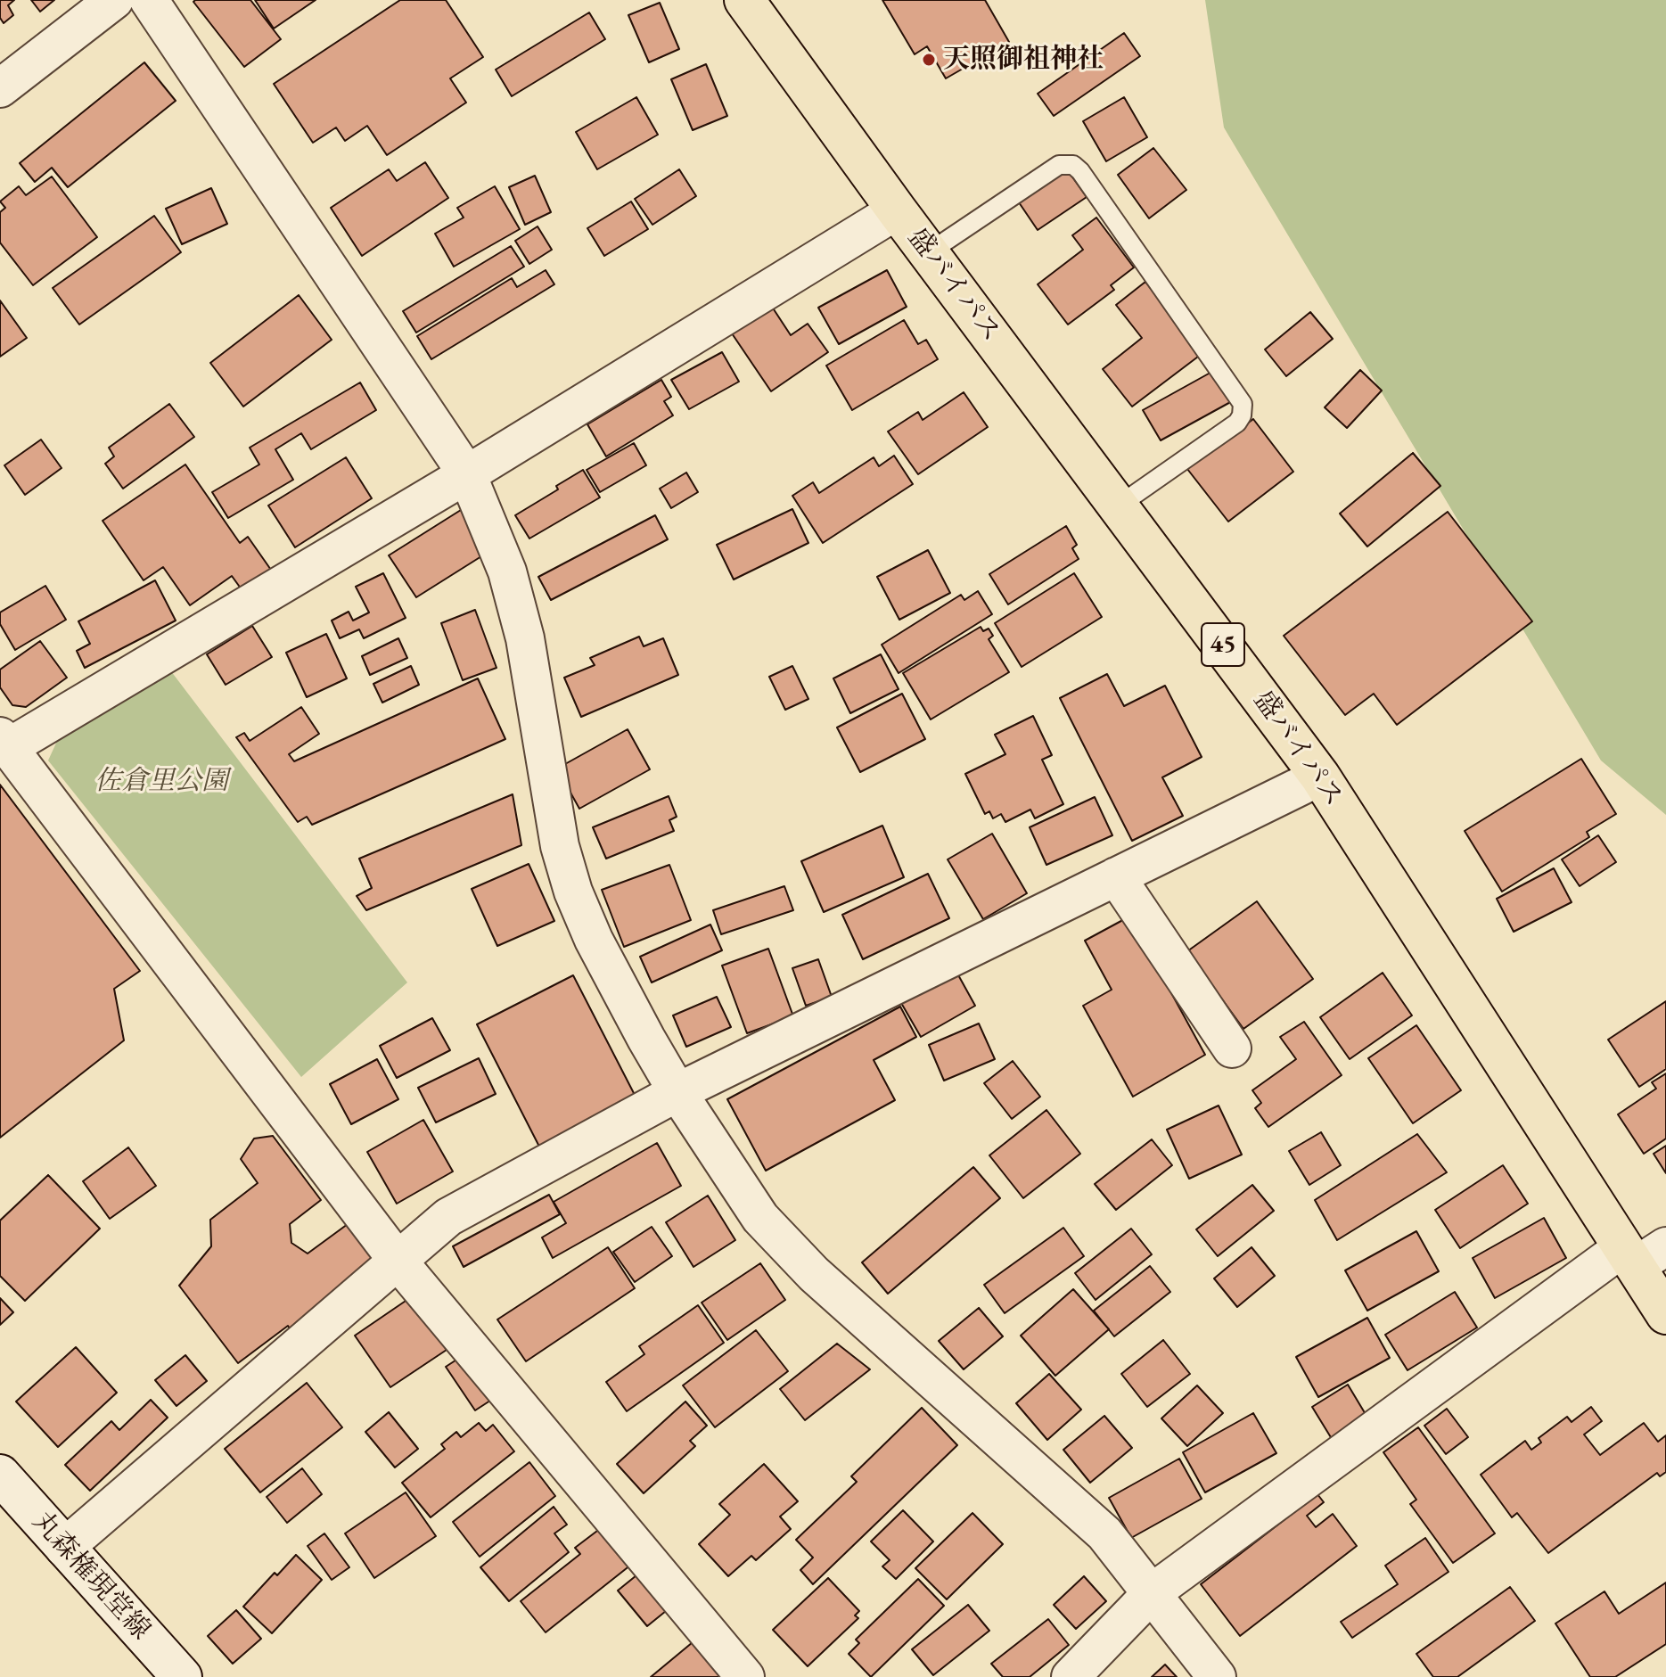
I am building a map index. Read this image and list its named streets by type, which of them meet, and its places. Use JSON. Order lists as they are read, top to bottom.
{
  "streets": {
    "highway": ["盛バイパス", "45"],
    "main road": ["丸森権現堂線"]
  },
  "parks": ["佐倉里公園"],
  "places": ["天照御祖神社"]
}
